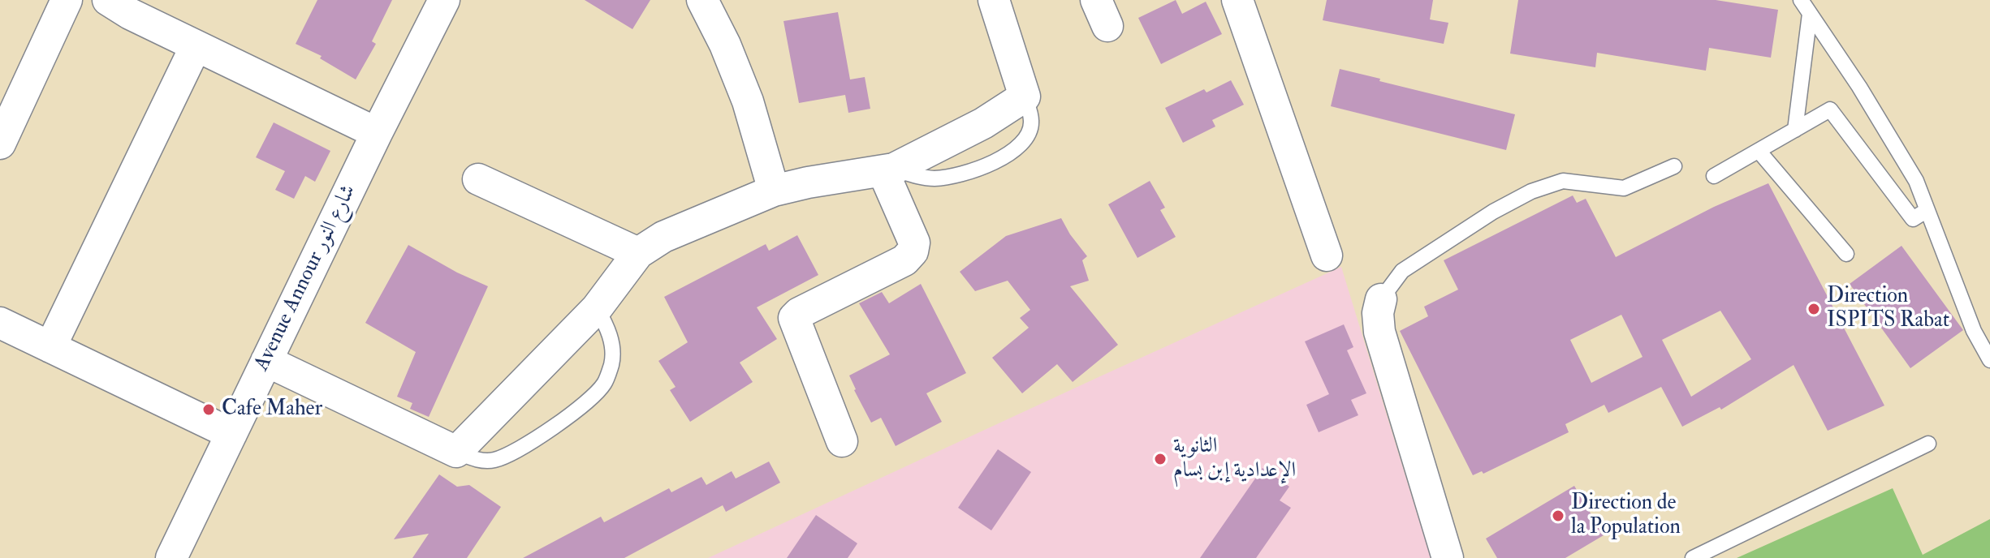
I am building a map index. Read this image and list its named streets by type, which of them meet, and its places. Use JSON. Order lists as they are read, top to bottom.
{
  "streets": {
    "street": ["Avenue Annour شارع النور"]
  },
  "places": [
    "Direction ISPITS Rabat",
    "Cafe Maher",
    "الثانوية الإعدادية إبن بسام",
    "Direction de la Population"
  ]
}
